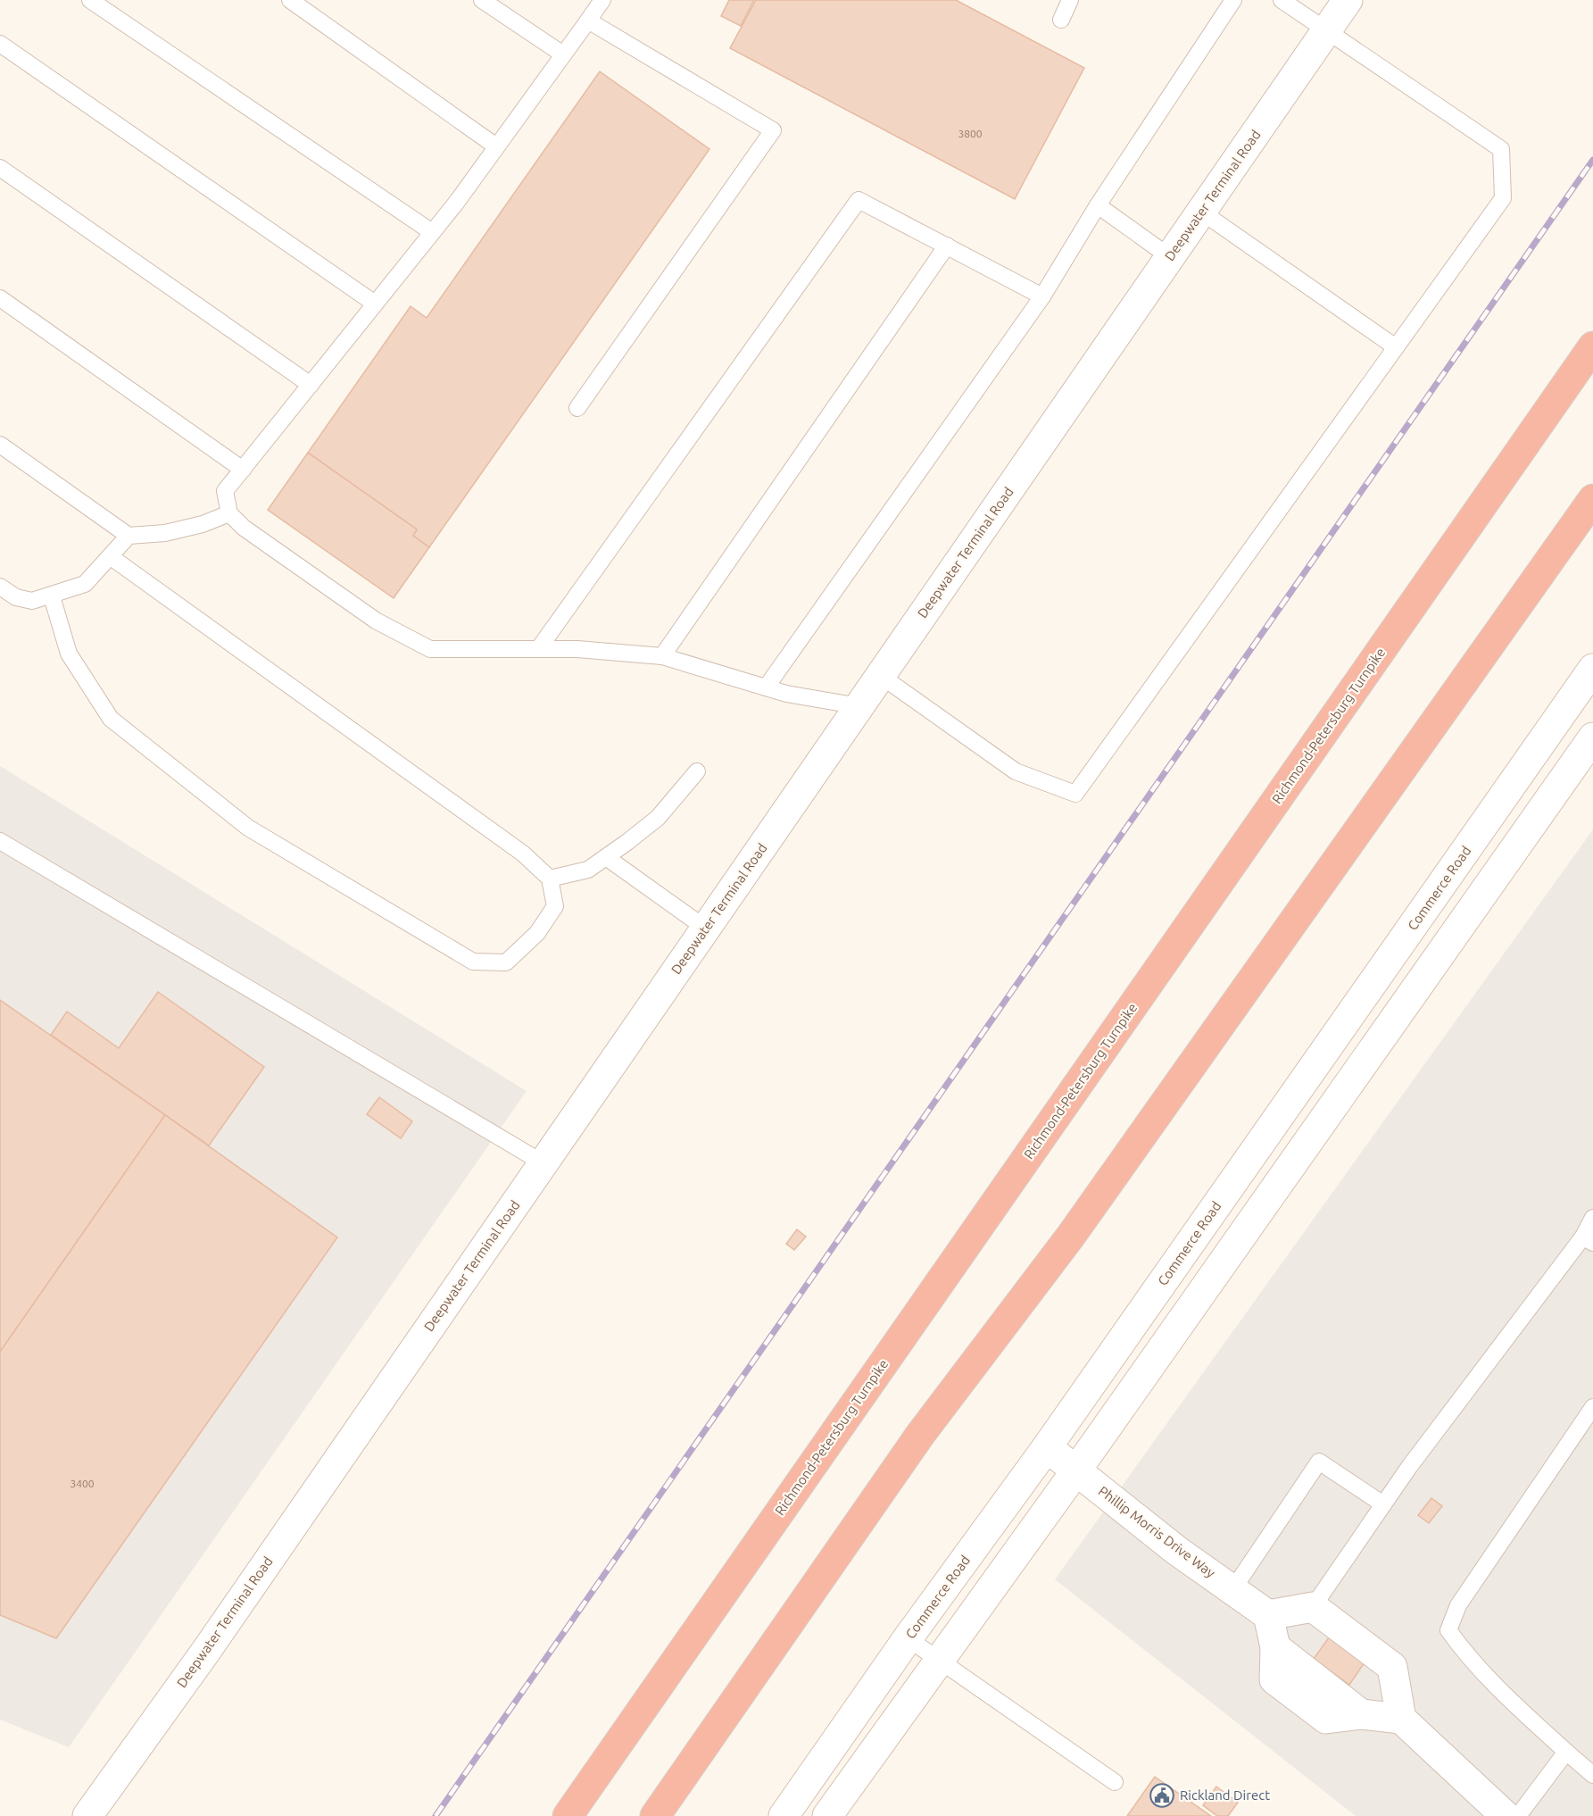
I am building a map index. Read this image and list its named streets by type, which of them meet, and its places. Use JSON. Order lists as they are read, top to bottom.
{
  "streets": {
    "highway": ["Richmond-Petersburg Turnpike"],
    "street": ["Deepwater Terminal Road", "Commerce Road", "Phillip Morris Drive Way"]
  },
  "crossings": [
    ["Commerce Road", "Phillip Morris Drive Way"]
  ],
  "places": {
    "public building": ["Rickland Direct"]
  },
  "house_numbers": ["3800", "3400"]
}
